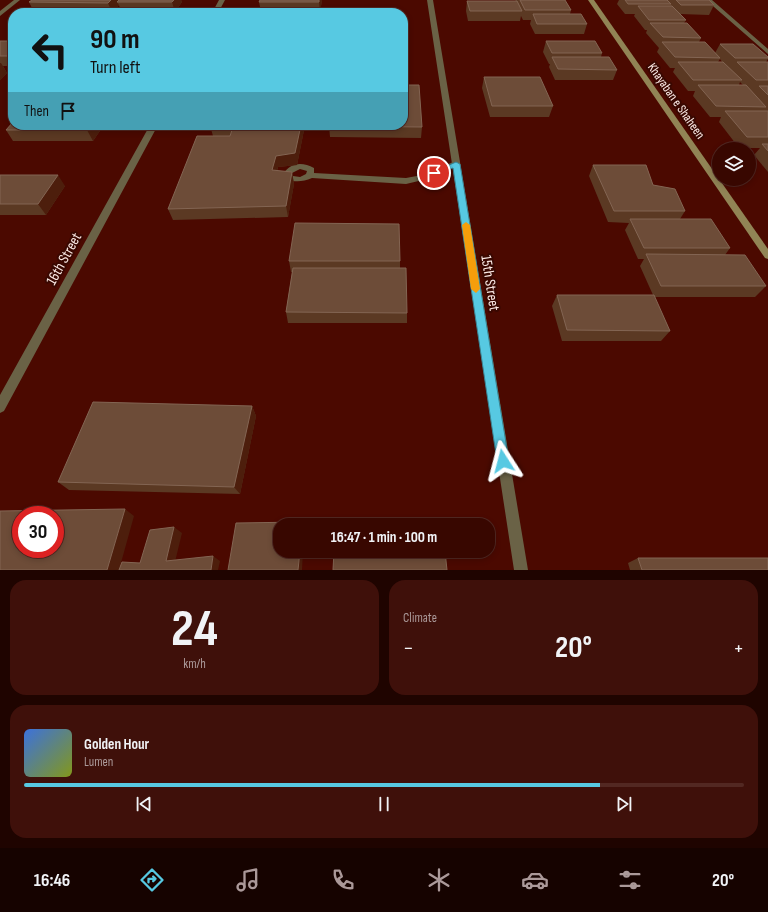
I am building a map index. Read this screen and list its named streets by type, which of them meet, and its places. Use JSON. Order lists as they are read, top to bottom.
{
  "streets": {
    "main road": ["Khayaban e Shaheen"],
    "street": ["16th Street", "15th Street"]
  },
  "page": {
    "turn": ["90 m", "Turn left"],
    "then": "Then",
    "limit": "30",
    "trip": "16:47 · 1 min · 100 m",
    "tile": [
      ["24", "km/h"],
      "Climate"
    ],
    "heat": ["−", "20°", "+"],
    "song": ["Golden Hour", "Lumen"],
    "tabs": ["16:46", "20°"]
  }
}
